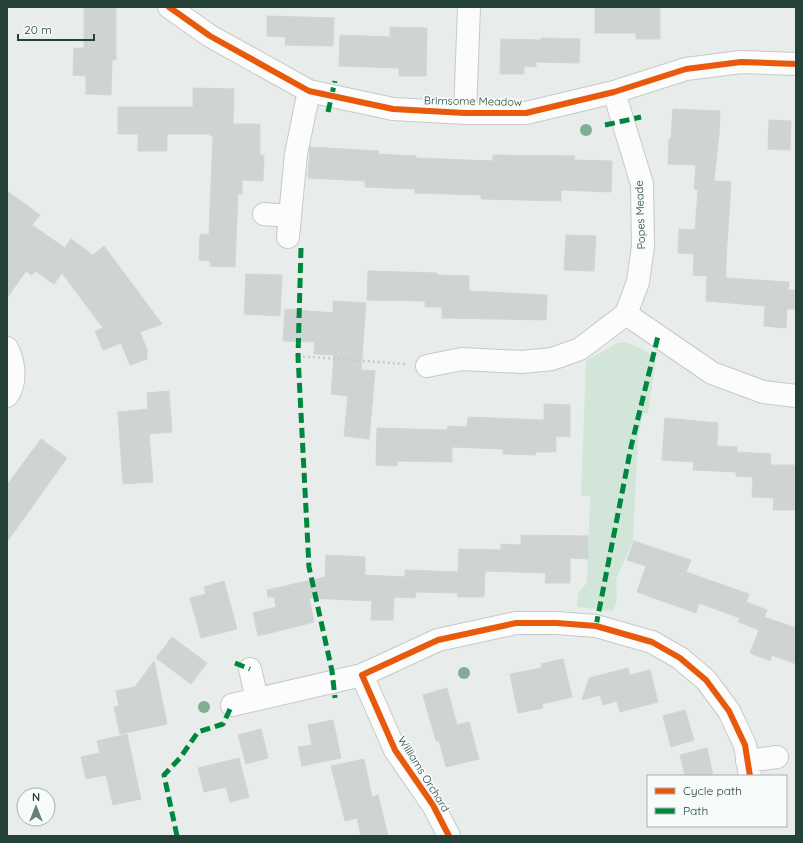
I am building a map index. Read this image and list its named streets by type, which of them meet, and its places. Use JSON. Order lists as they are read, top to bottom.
{
  "streets": {
    "street": ["Brimsome Meadow", "Popes Meade", "Williams Orchard"]
  },
  "crossings": [
    ["Brimsome Meadow", "Popes Meade"]
  ],
  "legend": ["Cycle path", "Path"],
  "scale_bar": "20 m",
  "north": "top"
}
